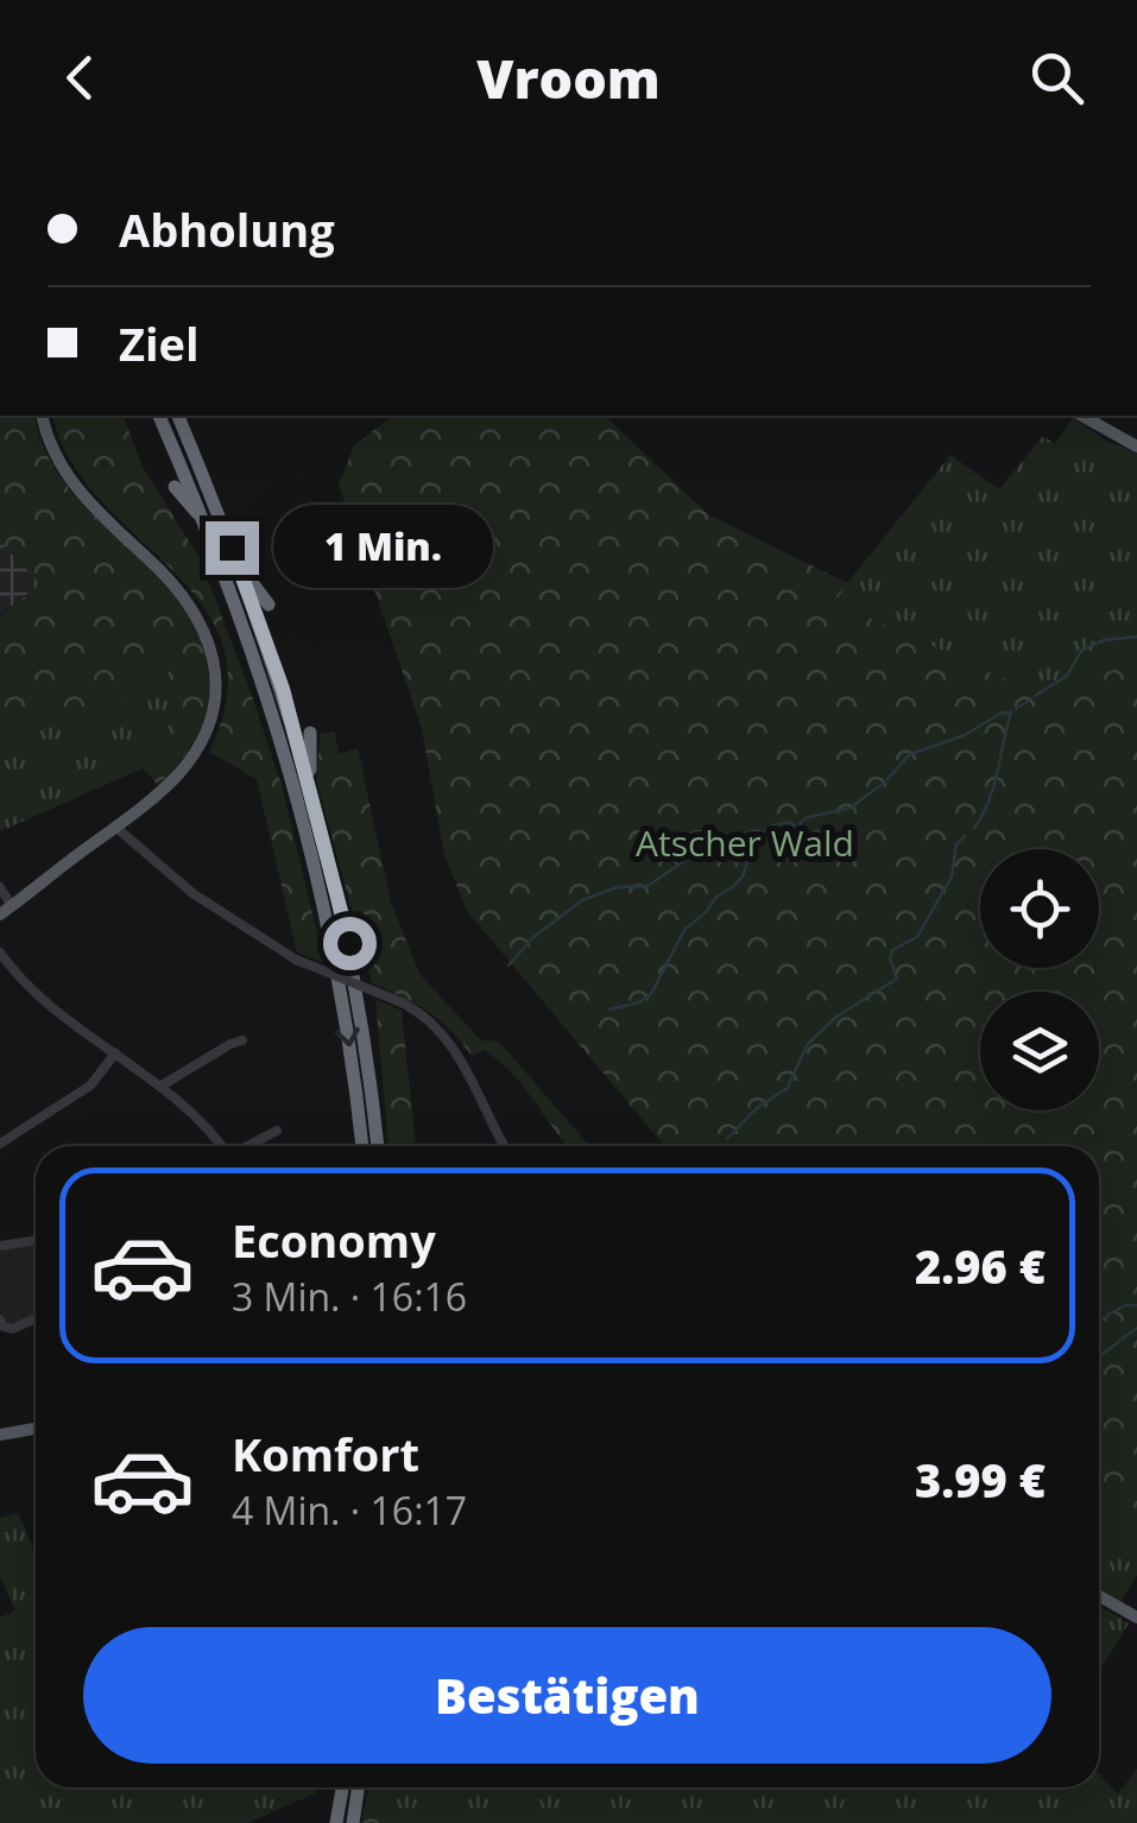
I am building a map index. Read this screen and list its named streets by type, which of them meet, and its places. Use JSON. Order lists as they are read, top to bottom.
{
  "parks": ["Atscher Wald"],
  "page": {
    "header": "Vroom",
    "banner": ["Abholung", "Ziel"],
    "bubble": "1 Min.",
    "list": [
      {
        "name": "Economy",
        "note": "3 Min. · 16:16",
        "value": "2.96 €"
      },
      {
        "name": "Komfort",
        "note": "4 Min. · 16:17",
        "value": "3.99 €"
      }
    ],
    "buttons": "Bestätigen"
  }
}
